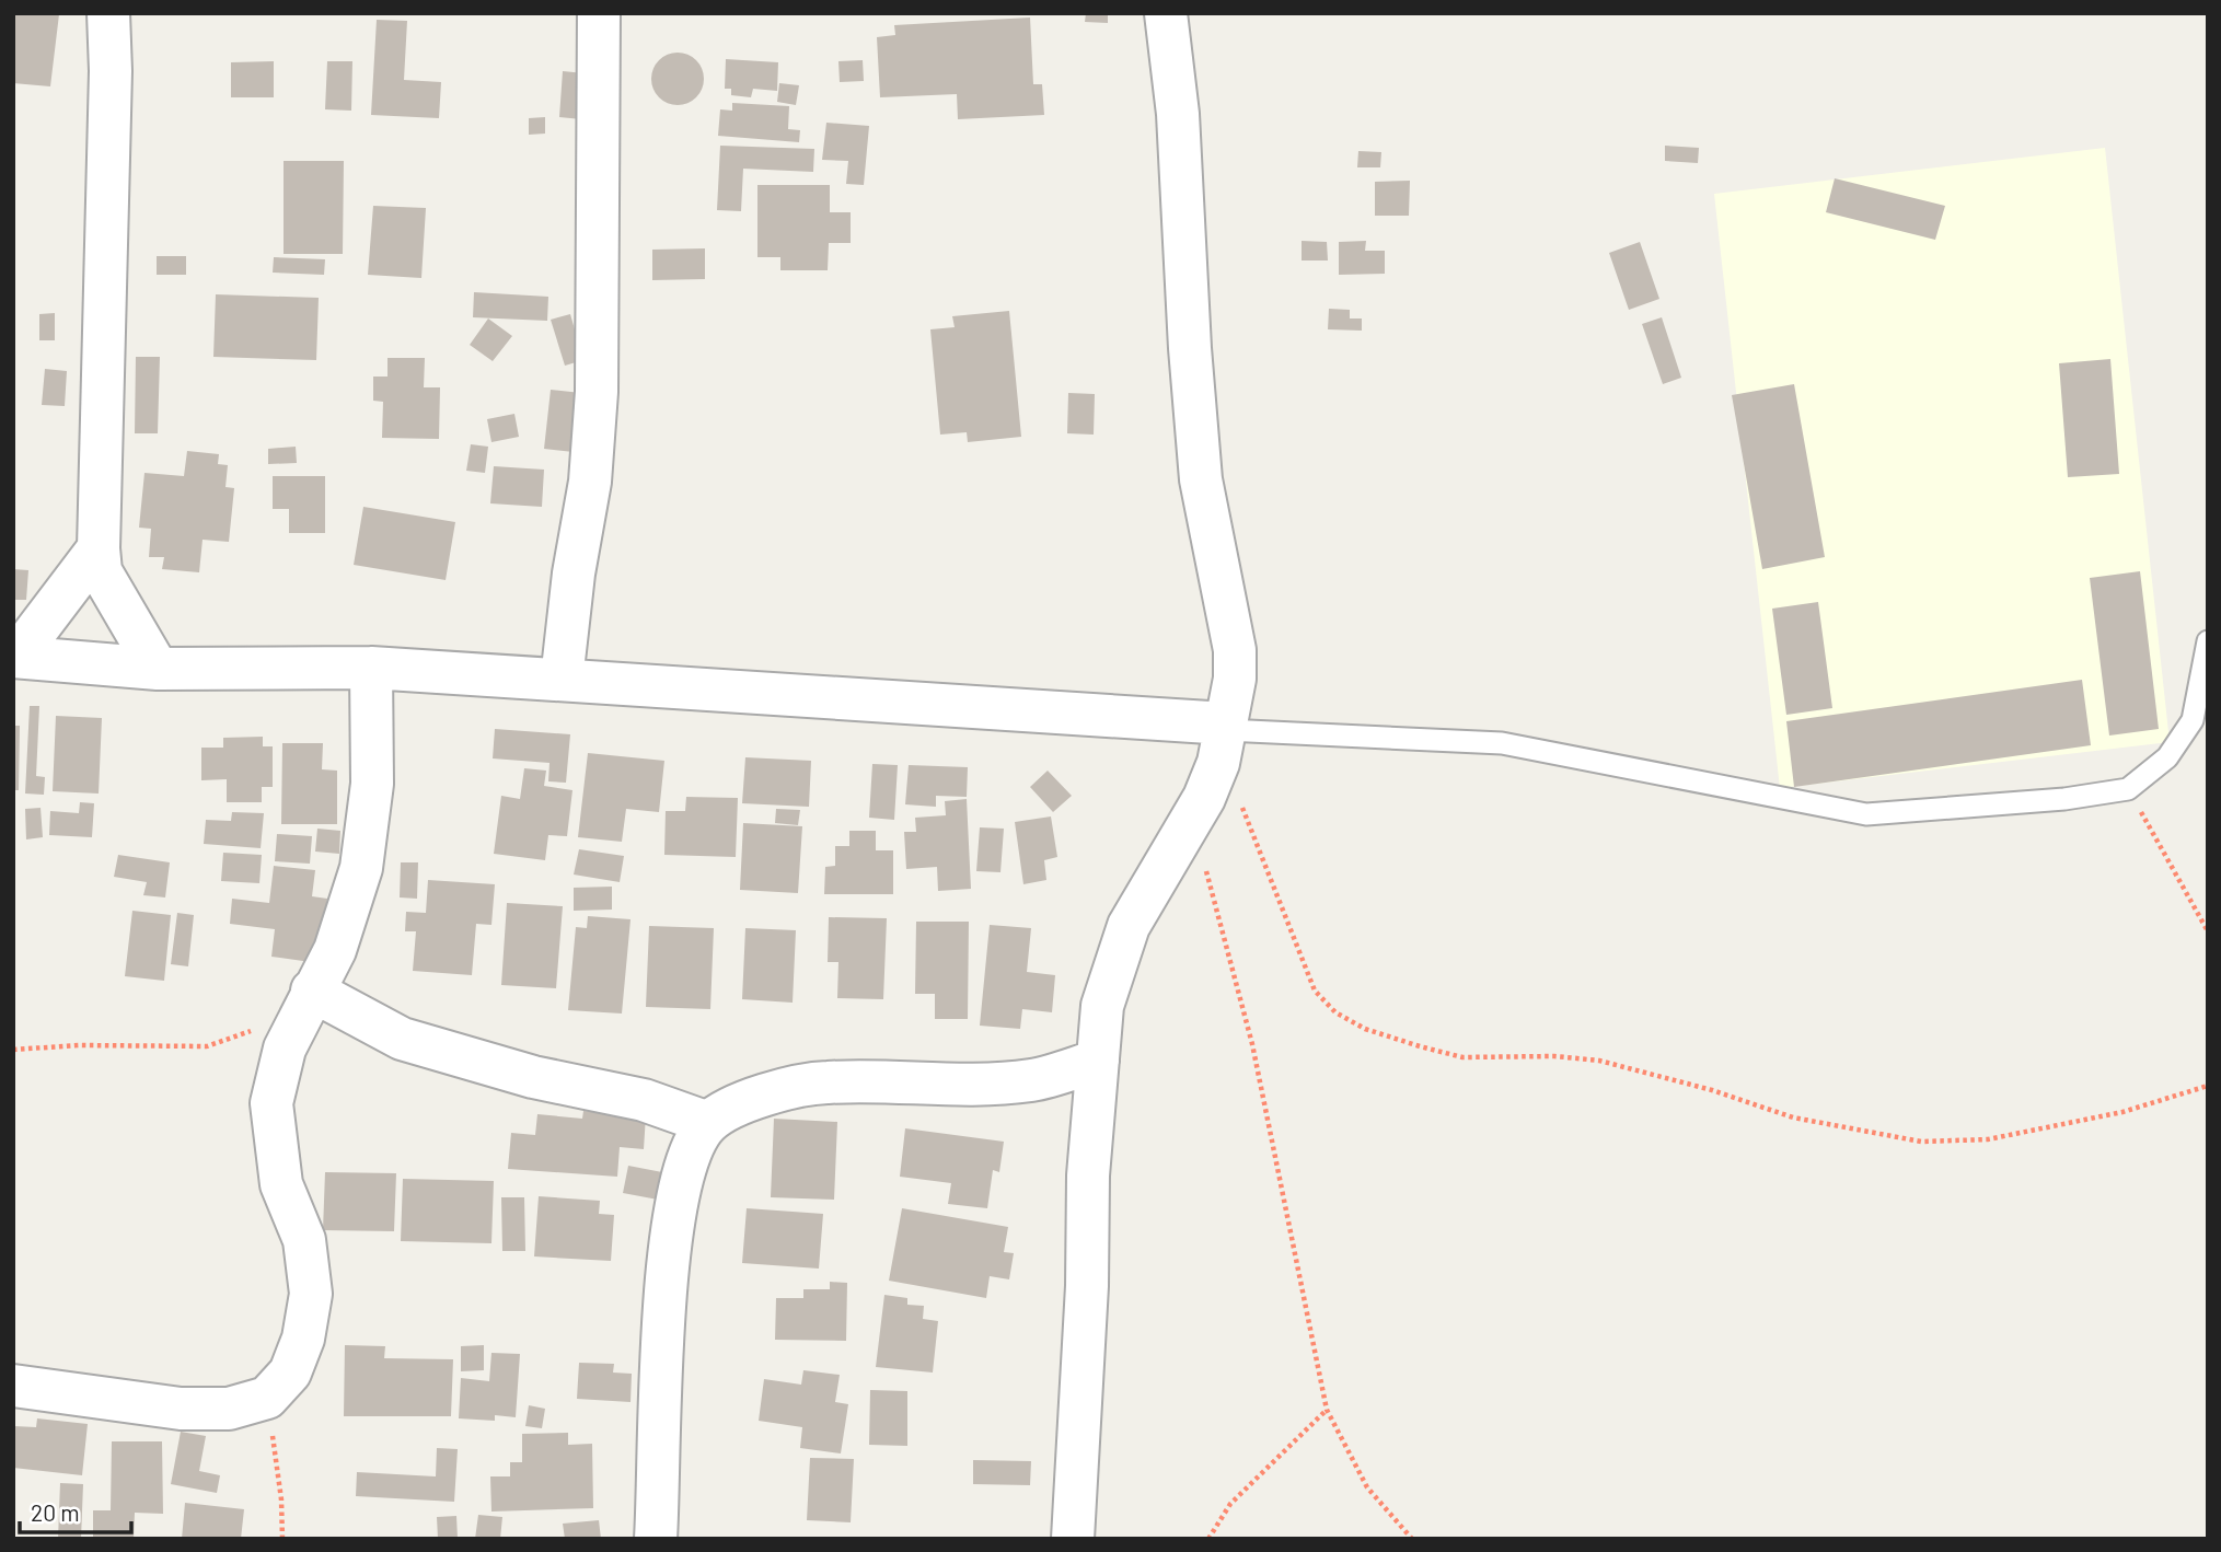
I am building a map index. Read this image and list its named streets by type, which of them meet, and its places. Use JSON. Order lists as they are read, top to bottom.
{
  "scale_bar": "20 m"
}
